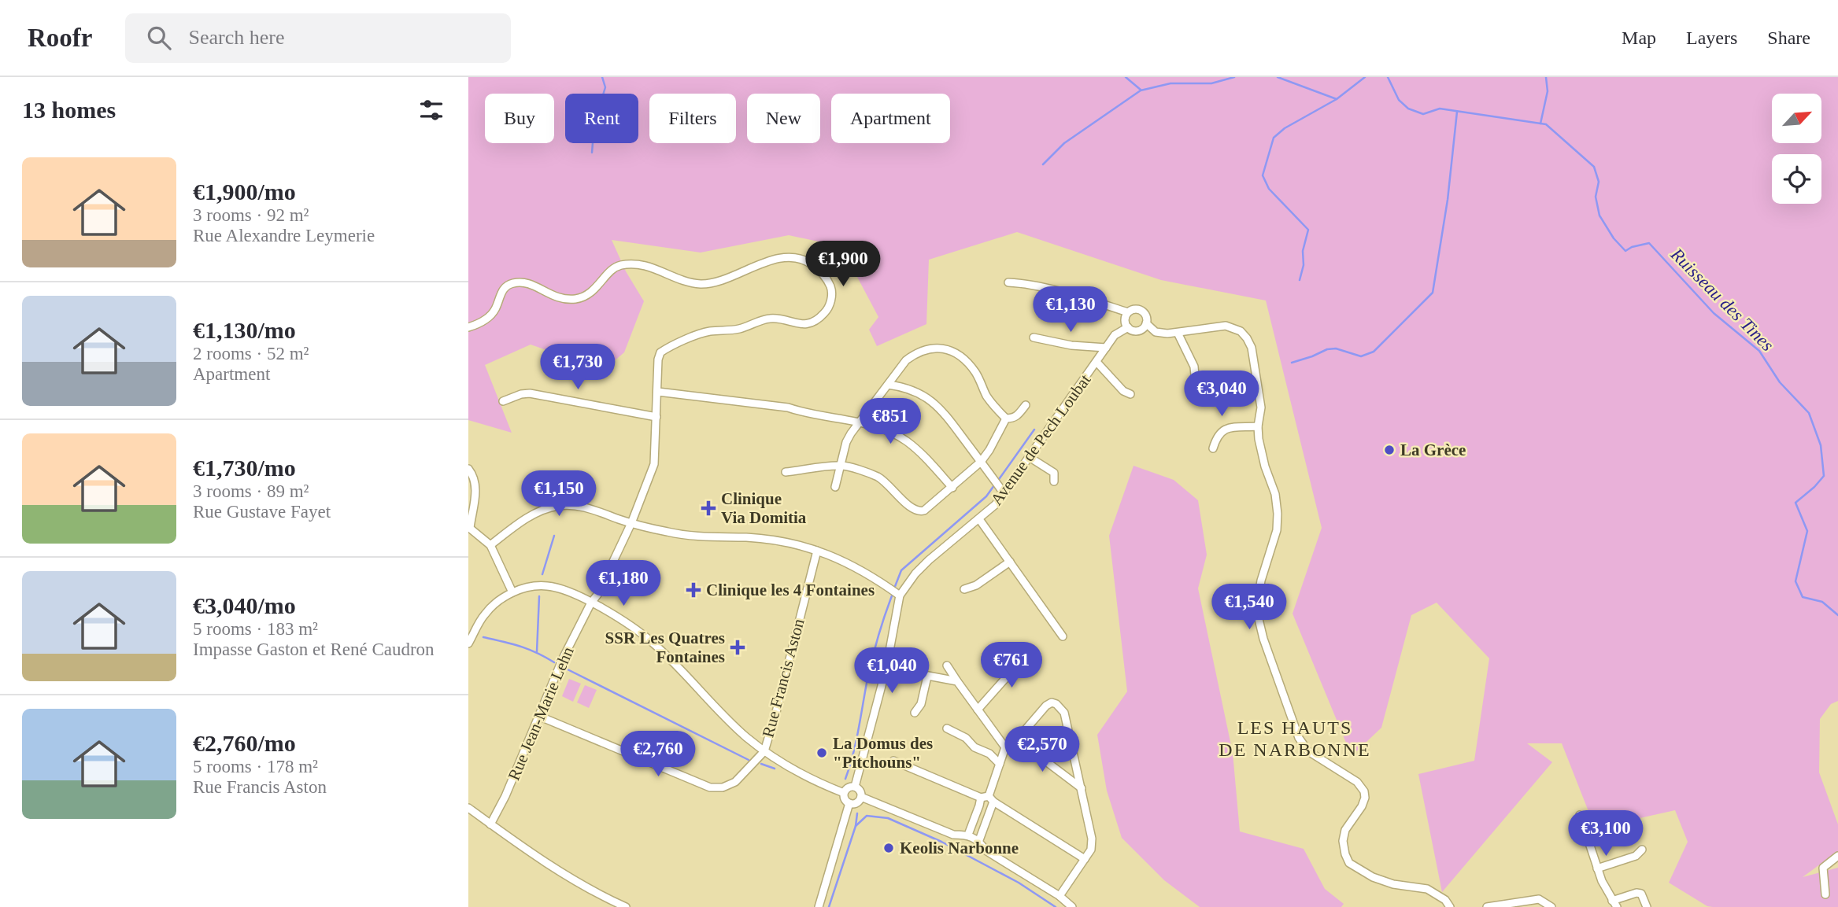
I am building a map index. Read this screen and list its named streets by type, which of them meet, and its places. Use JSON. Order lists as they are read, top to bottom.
{
  "streets": {
    "street": ["Avenue de Pech Loubat", "Rue Francis Aston", "Rue Jean-Marie Lehn"]
  },
  "crossings": [
    ["Rue Francis Aston", "Rue Jean-Marie Lehn"]
  ],
  "districts": ["LES HAUTS DE NARBONNE"],
  "water": ["Ruisseau des Tines"],
  "places": {
    "other": ["La Grèce", "La Domus des \"Pitchouns\"", "Keolis Narbonne"],
    "health": ["Clinique Via Domitia", "Clinique les 4 Fontaines", "SSR Les Quatres Fontaines"]
  },
  "north": "top right",
  "page": {
    "header": "Roofr",
    "search": "Search here",
    "nav": ["Map", "Layers", "Share"],
    "heading": "13 homes",
    "chip": [
      "Buy",
      "Rent",
      "Filters",
      "New",
      "Apartment"
    ],
    "list": [
      {
        "name": "€1,900/mo",
        "note": "3 rooms · 92 m² · Rue Alexandre Leymerie"
      },
      {
        "name": "€1,130/mo",
        "note": "2 rooms · 52 m² · Apartment"
      },
      {
        "name": "€1,730/mo",
        "note": "3 rooms · 89 m² · Rue Gustave Fayet"
      },
      {
        "name": "€3,040/mo",
        "note": "5 rooms · 183 m² · Impasse Gaston et René Caudron"
      },
      {
        "name": "€2,760/mo",
        "note": "5 rooms · 178 m² · Rue Francis Aston"
      }
    ],
    "price": [
      "€1,900",
      "€1,130",
      "€1,730",
      "€3,040",
      "€851",
      "€1,150",
      "€1,180",
      "€1,540",
      "€761",
      "€1,040",
      "€2,570",
      "€2,760",
      "€3,100"
    ]
  }
}
